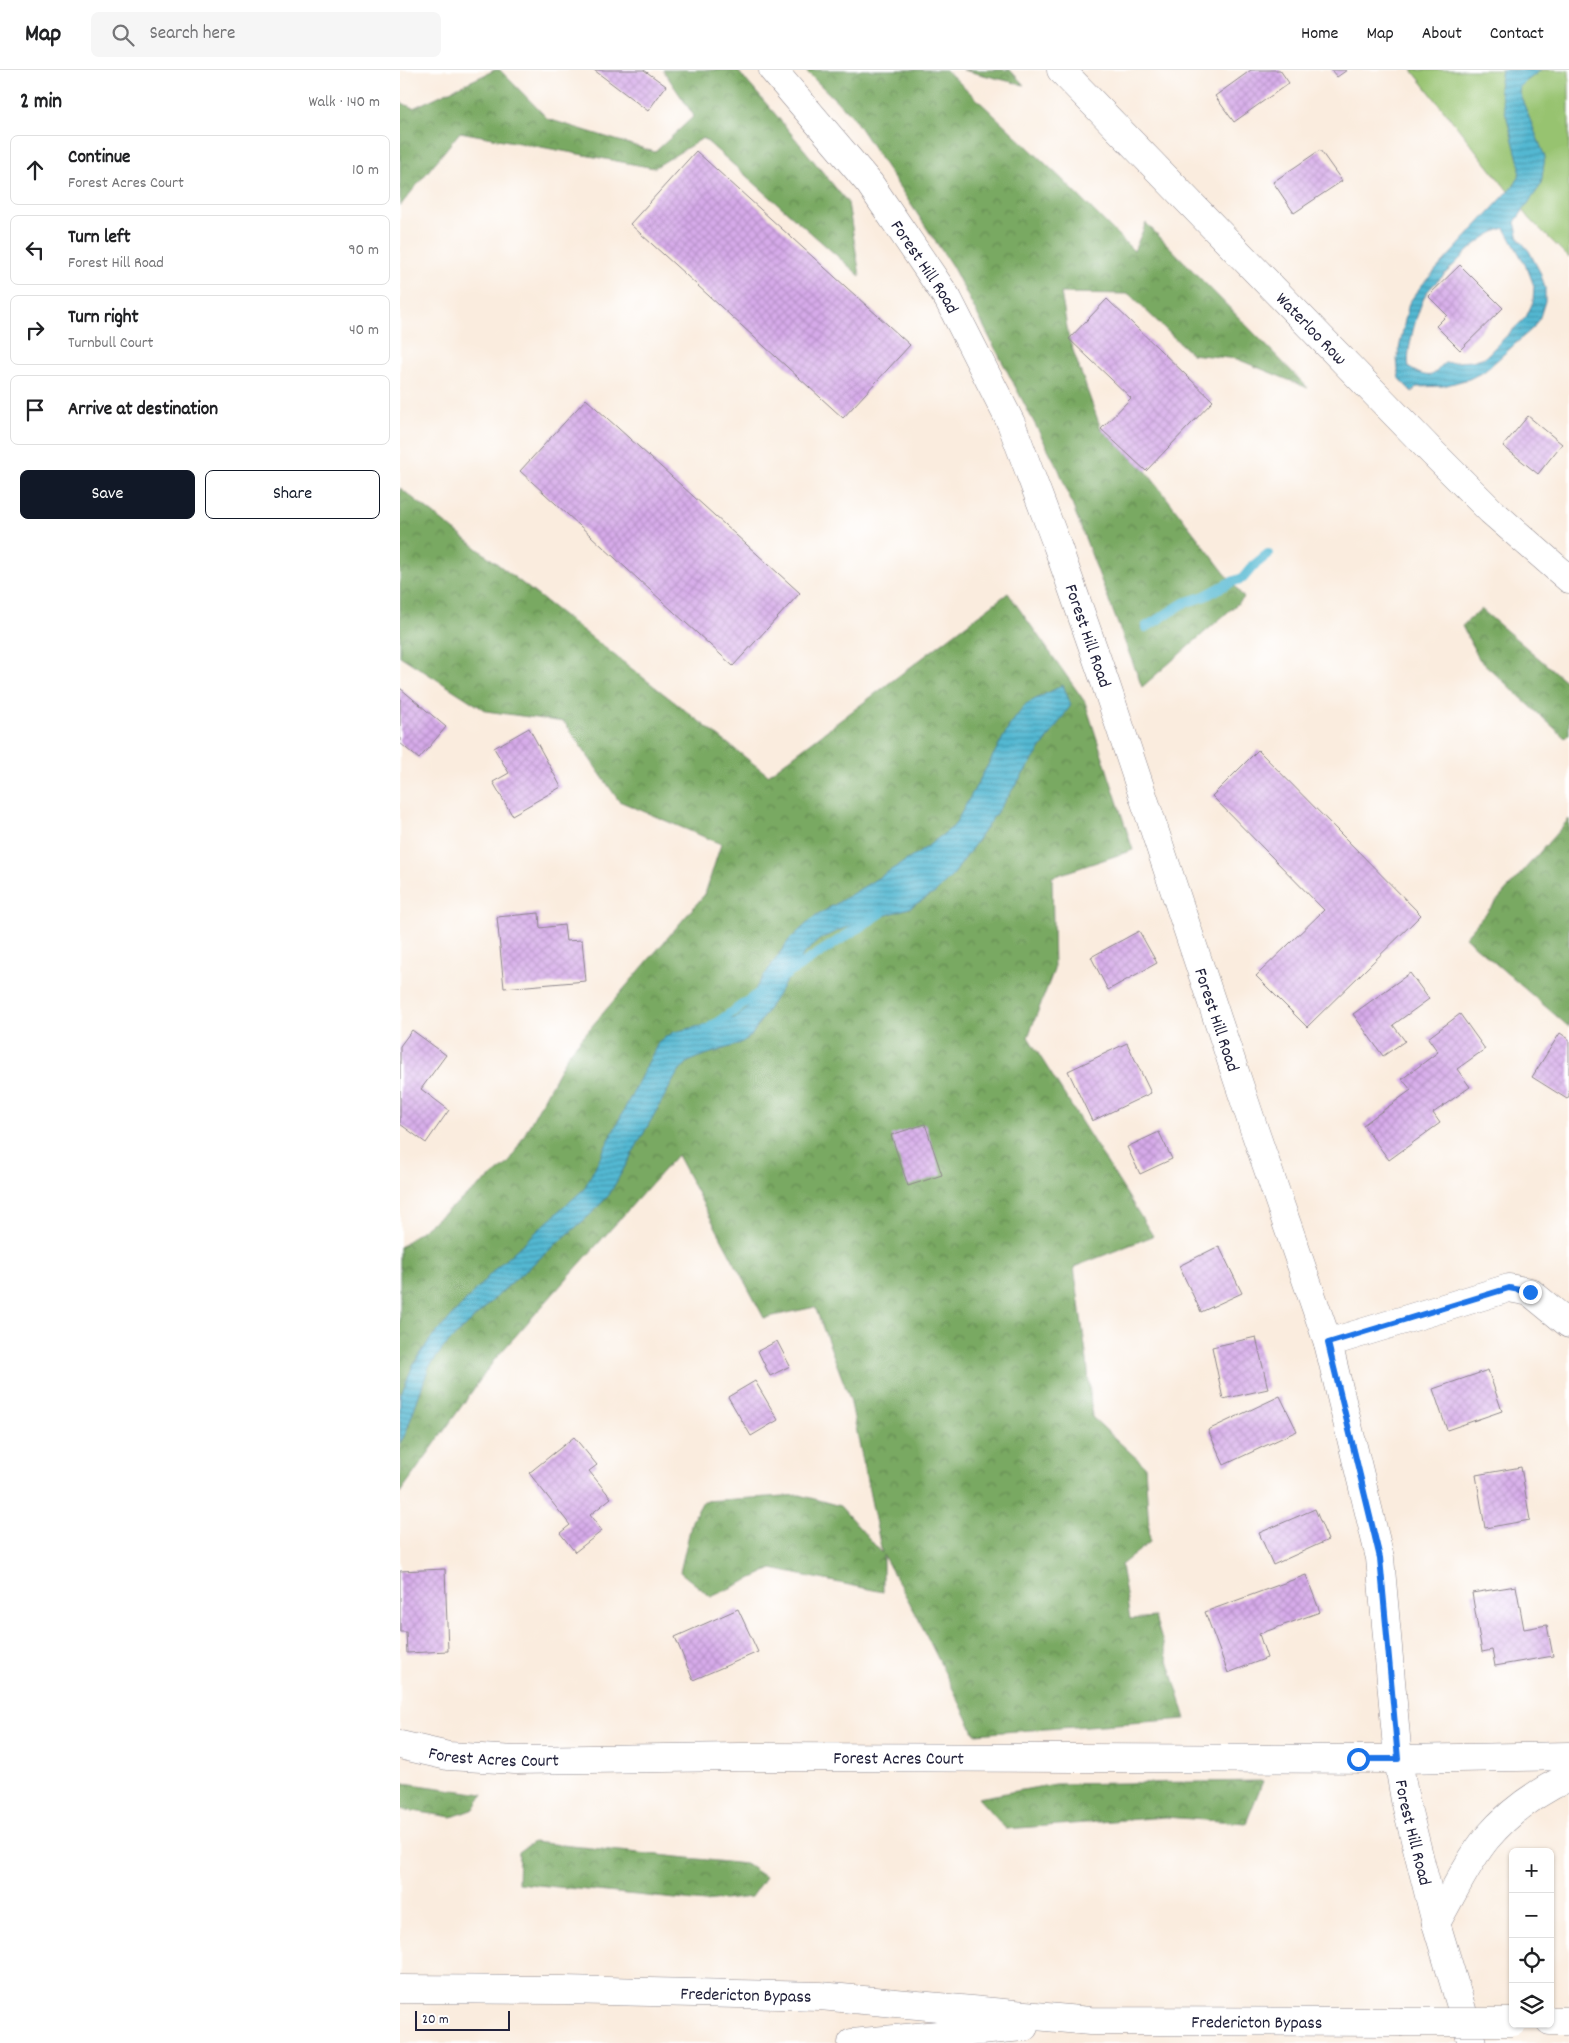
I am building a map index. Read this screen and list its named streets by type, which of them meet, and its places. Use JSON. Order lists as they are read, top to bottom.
{
  "streets": {
    "main road": [
      "Forest Hill Road",
      "Waterloo Row",
      "Forest Acres Court",
      "Fredericton Bypass"
    ]
  },
  "crossings": [
    ["Forest Hill Road", "Forest Acres Court"]
  ],
  "scale_bar": "20 m",
  "page": {
    "header": "Map",
    "search": "Search here",
    "nav": [
      "Home",
      "Map",
      "About",
      "Contact"
    ],
    "heading": ["2 min", "Walk · 140 m"],
    "list": [
      ["Continue", "Forest Acres Court", "10 m"],
      ["Turn left", "Forest Hill Road", "90 m"],
      ["Turn right", "Turnbull Court", "40 m"],
      "Arrive at destination"
    ],
    "buttons": ["Save", "Share"],
    "map_buttons": ["+", "−"],
    "scale": "20 m"
  }
}
